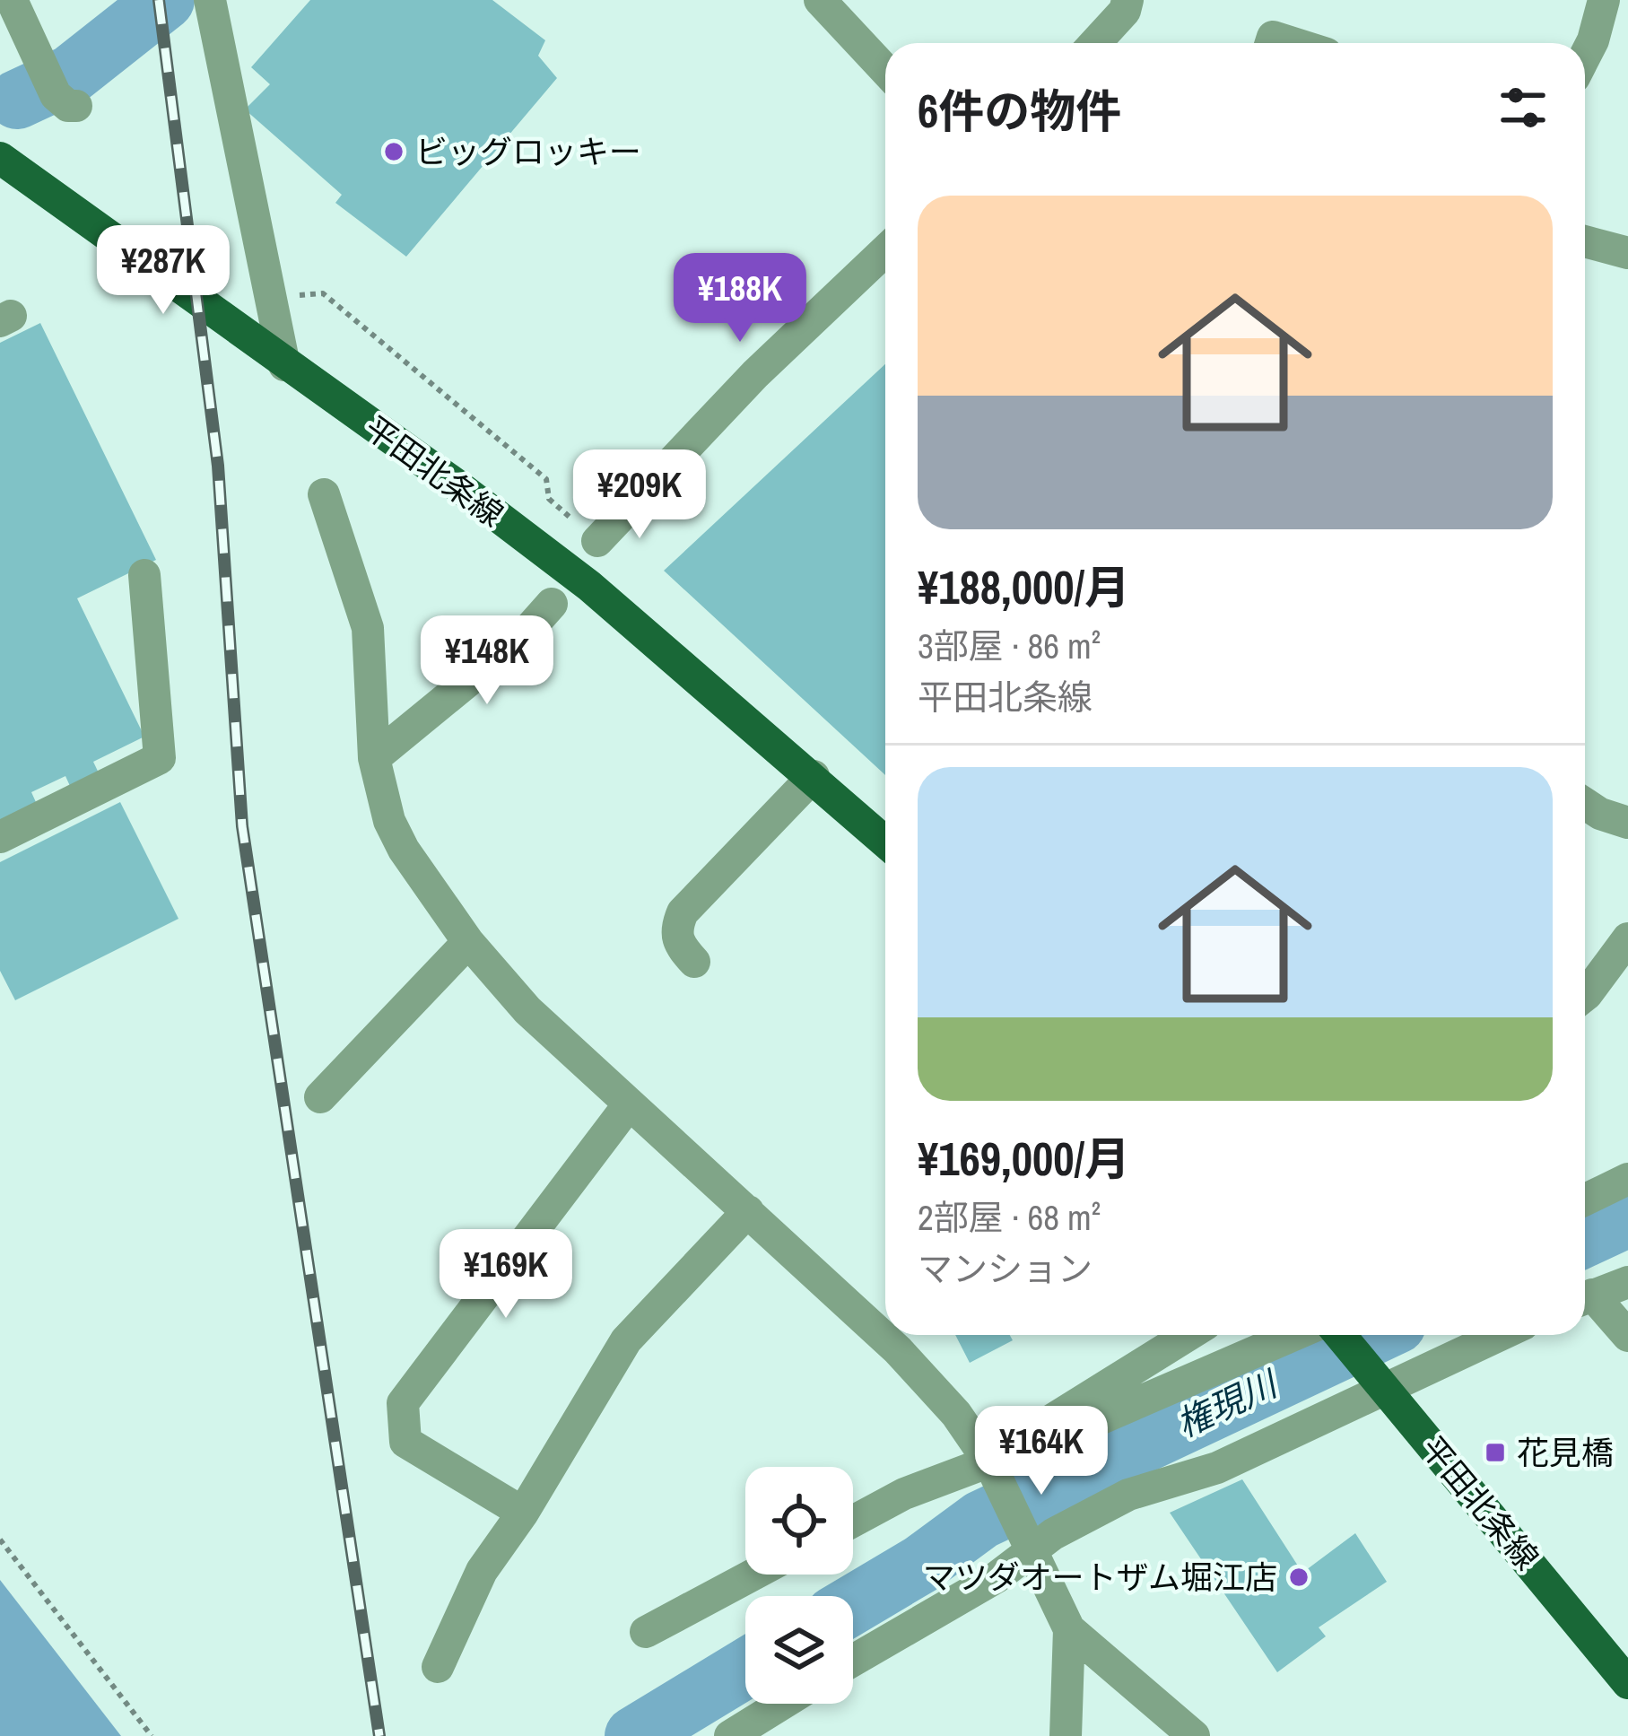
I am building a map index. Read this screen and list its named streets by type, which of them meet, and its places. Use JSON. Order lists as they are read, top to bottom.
{
  "streets": {
    "main road": ["平田北条線"]
  },
  "water": ["権現川"],
  "places": {
    "other": ["ビッグロッキー", "マツダオートザム堀江店"],
    "transit": ["花見橋"]
  },
  "page": {
    "heading": "6件の物件",
    "list": [
      {
        "name": "¥188,000/月",
        "note": "3部屋 · 86 m² · 平田北条線"
      },
      {
        "name": "¥169,000/月",
        "note": "2部屋 · 68 m² · マンション"
      }
    ],
    "price": [
      "¥287K",
      "¥188K",
      "¥209K",
      "¥148K",
      "¥169K",
      "¥164K"
    ]
  }
}
